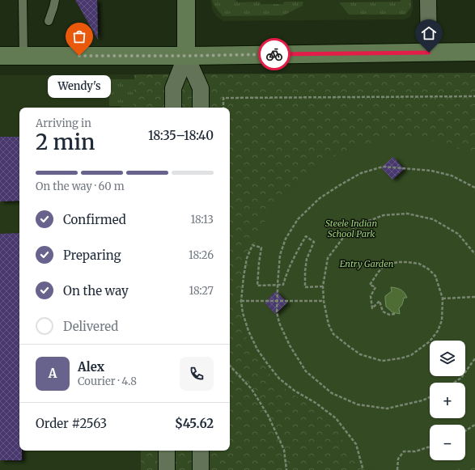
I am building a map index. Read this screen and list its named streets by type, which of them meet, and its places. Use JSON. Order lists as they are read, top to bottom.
{
  "parks": ["Steele Indian School Park", "Entry Garden"],
  "places": ["Wendy's"],
  "page": {
    "bubble": "Wendy's",
    "heading": ["2 min", "Arriving in", "18:35–18:40"],
    "panel": [
      "Alex",
      "Courier · 4.8",
      "Order #2563",
      "$45.62"
    ],
    "bar": "On the way · 60 m",
    "list": [
      ["Confirmed", "18:13"],
      ["Preparing", "18:26"],
      ["On the way", "18:27"],
      "Delivered"
    ],
    "map_buttons": ["+", "−"],
    "round": "A"
  }
}
